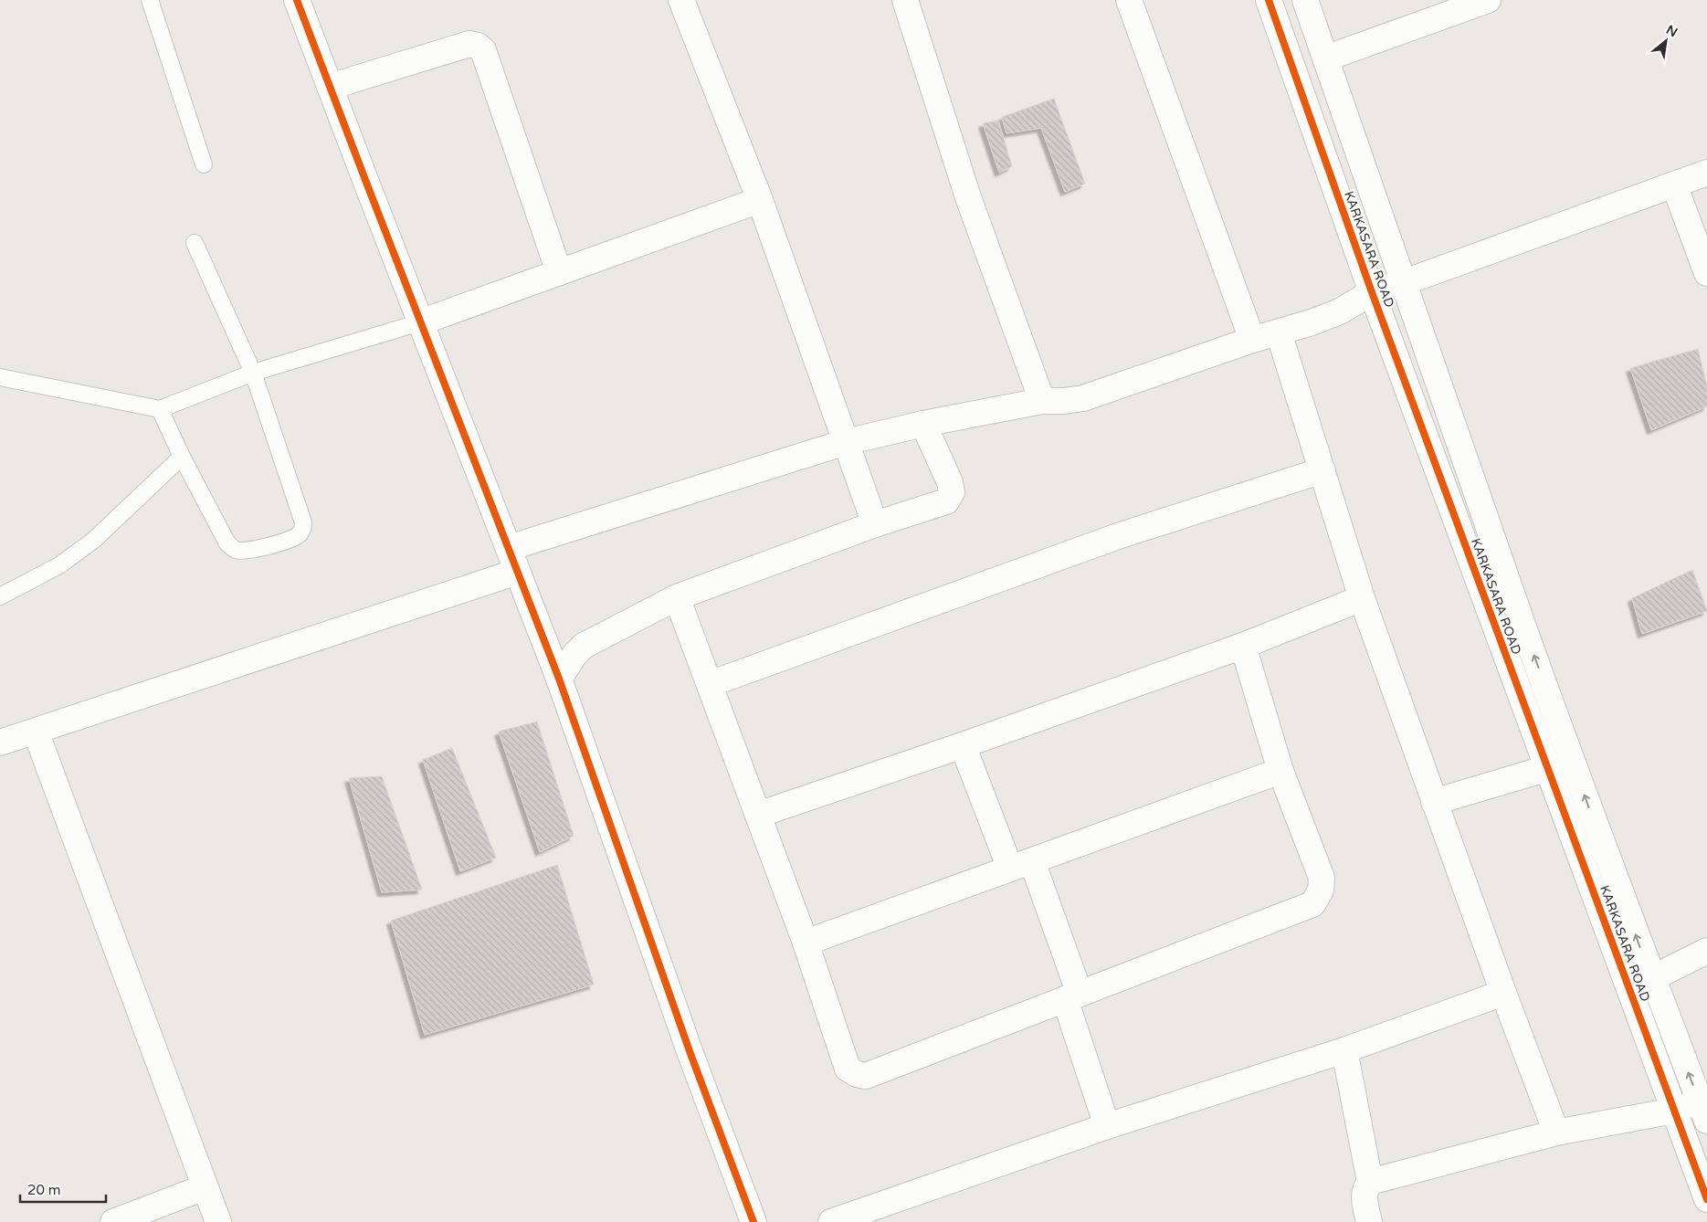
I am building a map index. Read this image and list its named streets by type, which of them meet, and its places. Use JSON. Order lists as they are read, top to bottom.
{
  "streets": {
    "street": ["KARKASARA ROAD"]
  },
  "scale_bar": "20 m",
  "north": "top right"
}
